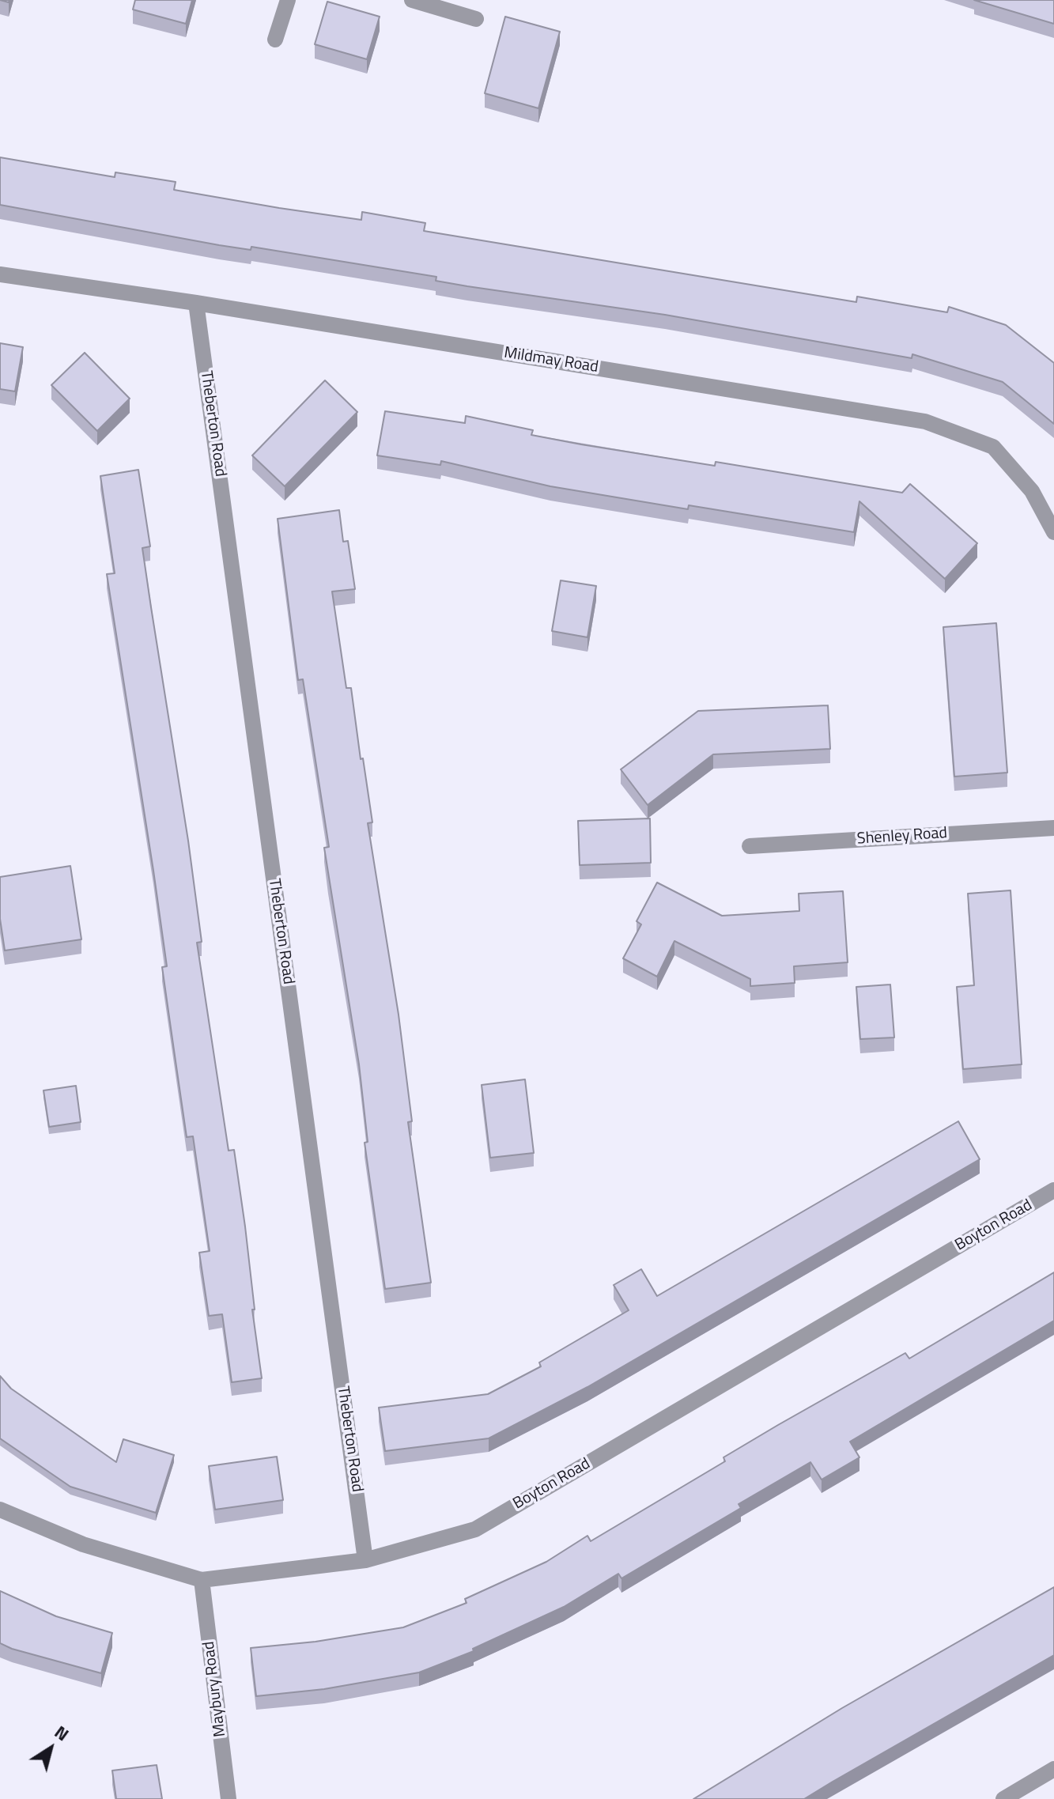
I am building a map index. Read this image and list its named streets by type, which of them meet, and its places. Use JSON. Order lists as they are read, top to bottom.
{
  "streets": {
    "street": [
      "Mildmay Road",
      "Theberton Road",
      "Shenley Road",
      "Boyton Road",
      "Maybury Road"
    ]
  },
  "crossings": [
    ["Mildmay Road", "Theberton Road"],
    ["Theberton Road", "Boyton Road"],
    ["Boyton Road", "Maybury Road"]
  ],
  "north": "top right"
}
